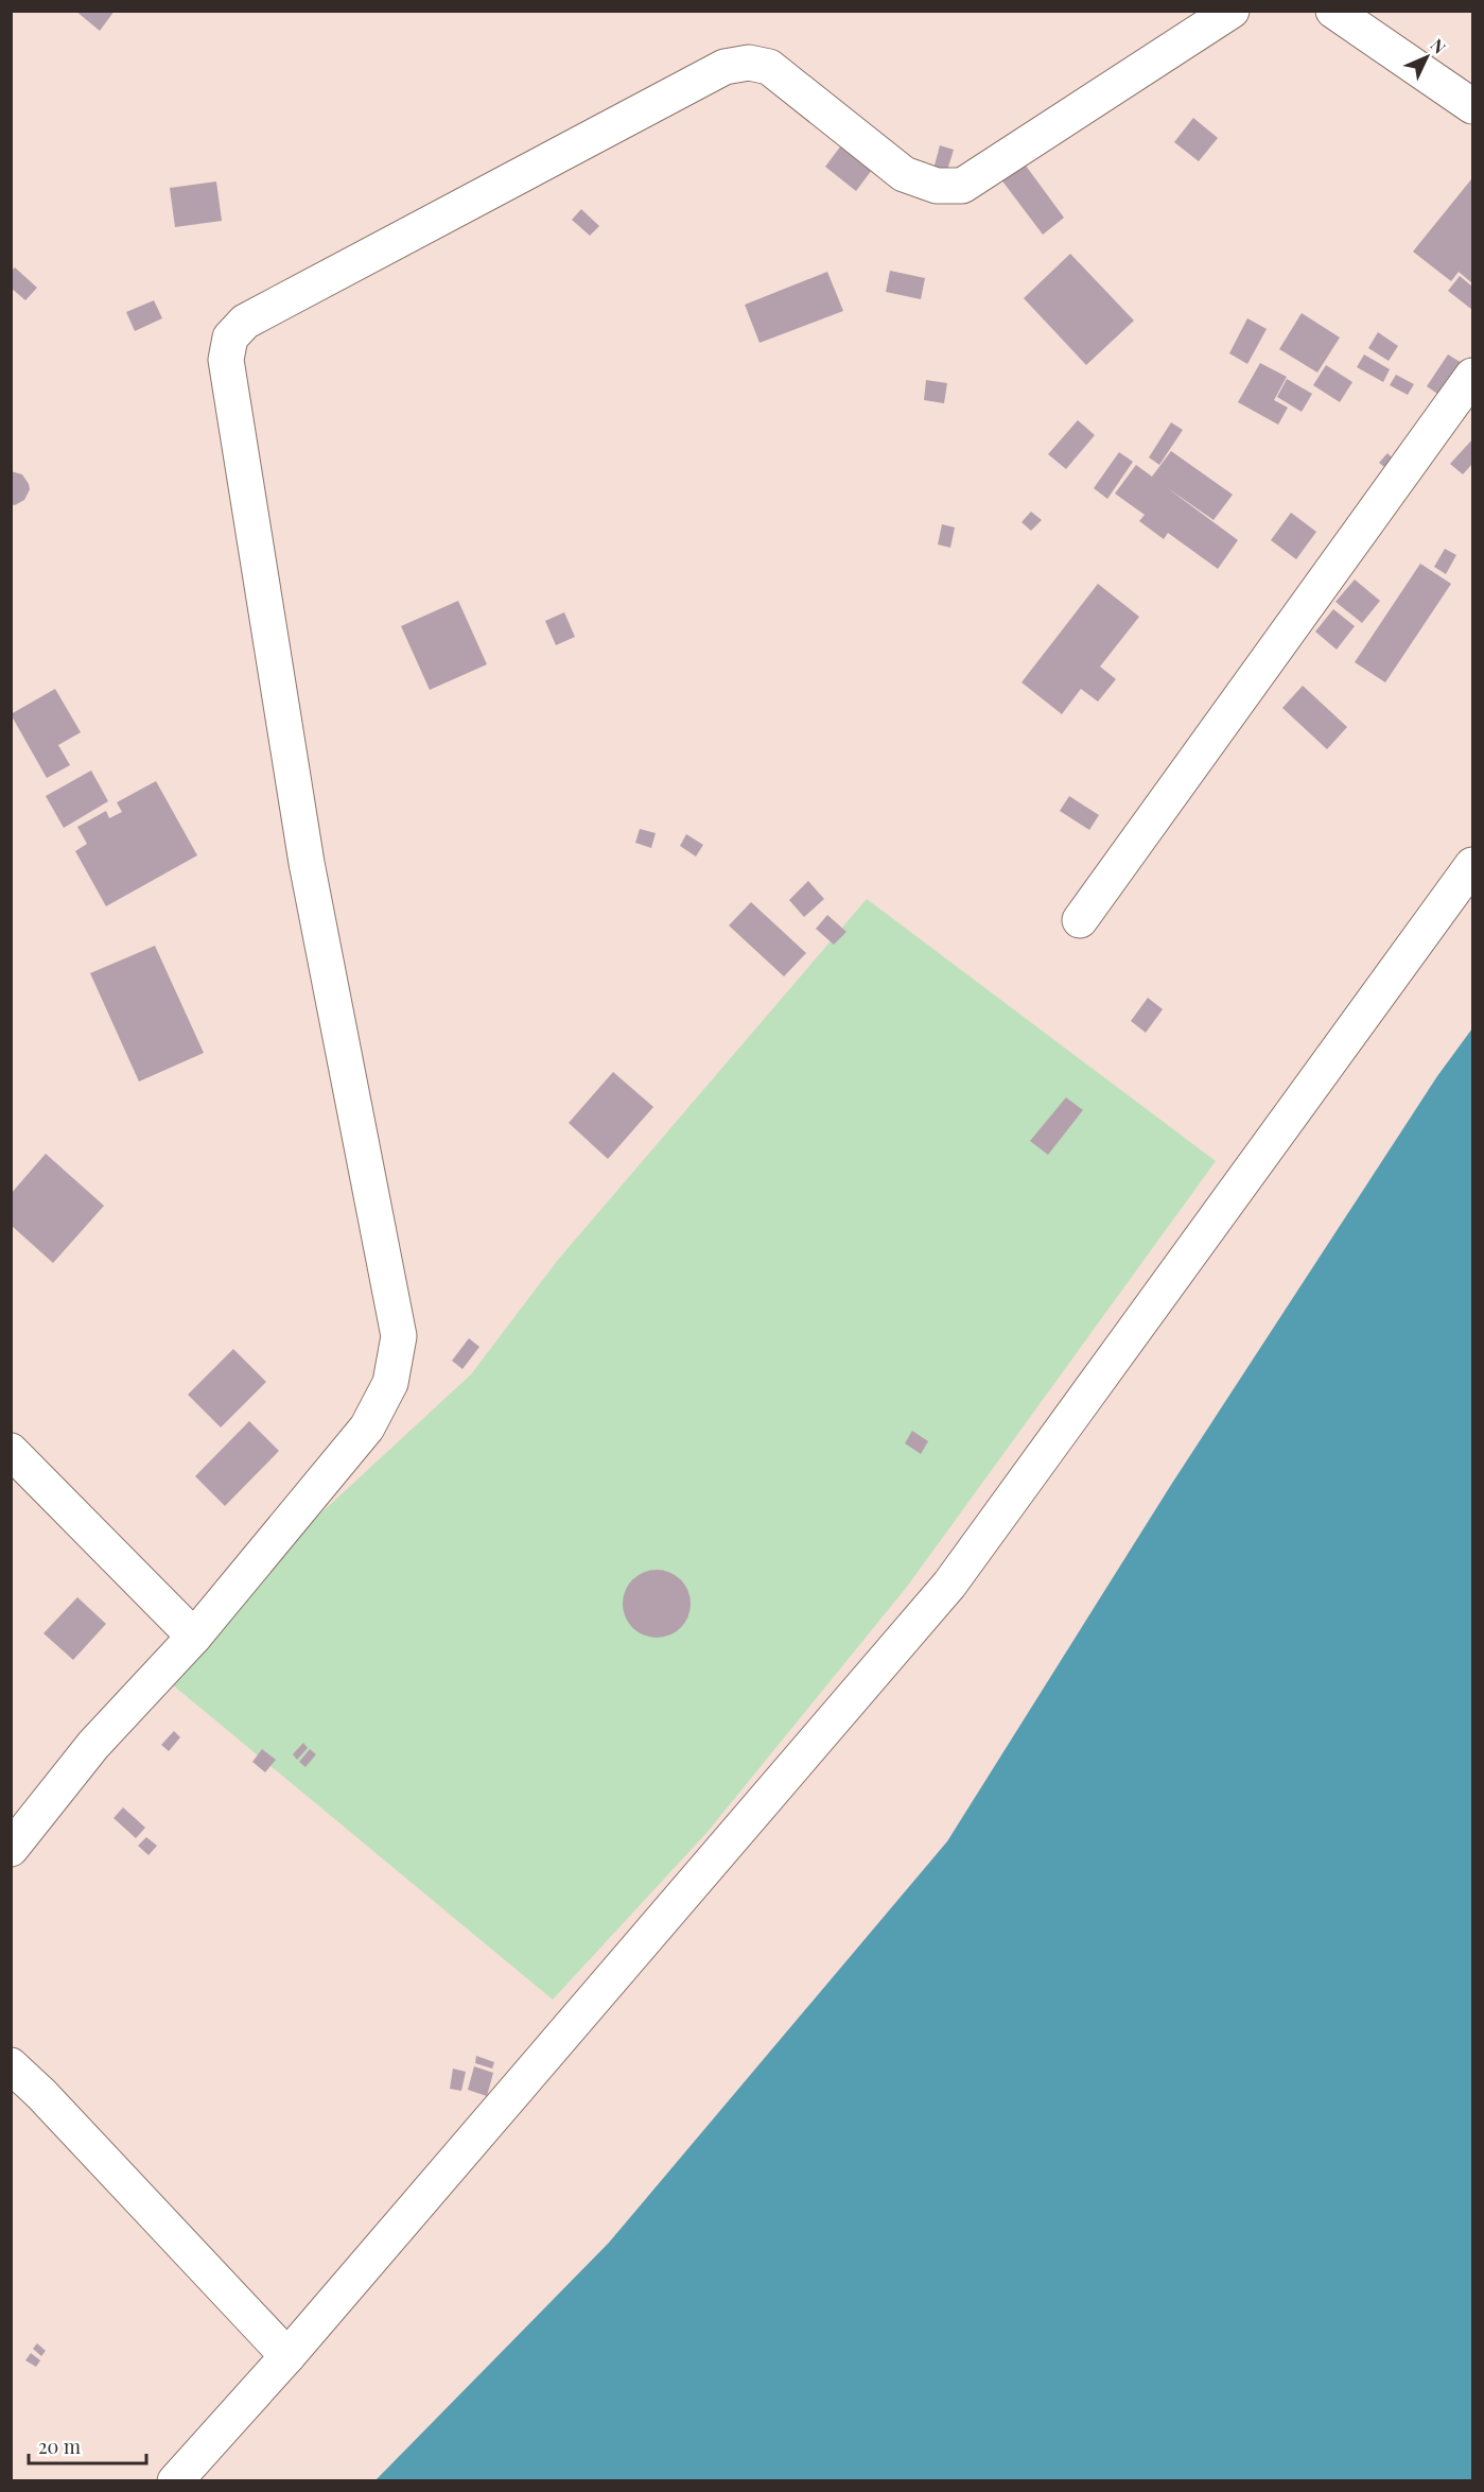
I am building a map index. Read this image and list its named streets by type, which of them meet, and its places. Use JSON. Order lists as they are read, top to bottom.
{
  "scale_bar": "20 m",
  "north": "top right"
}
